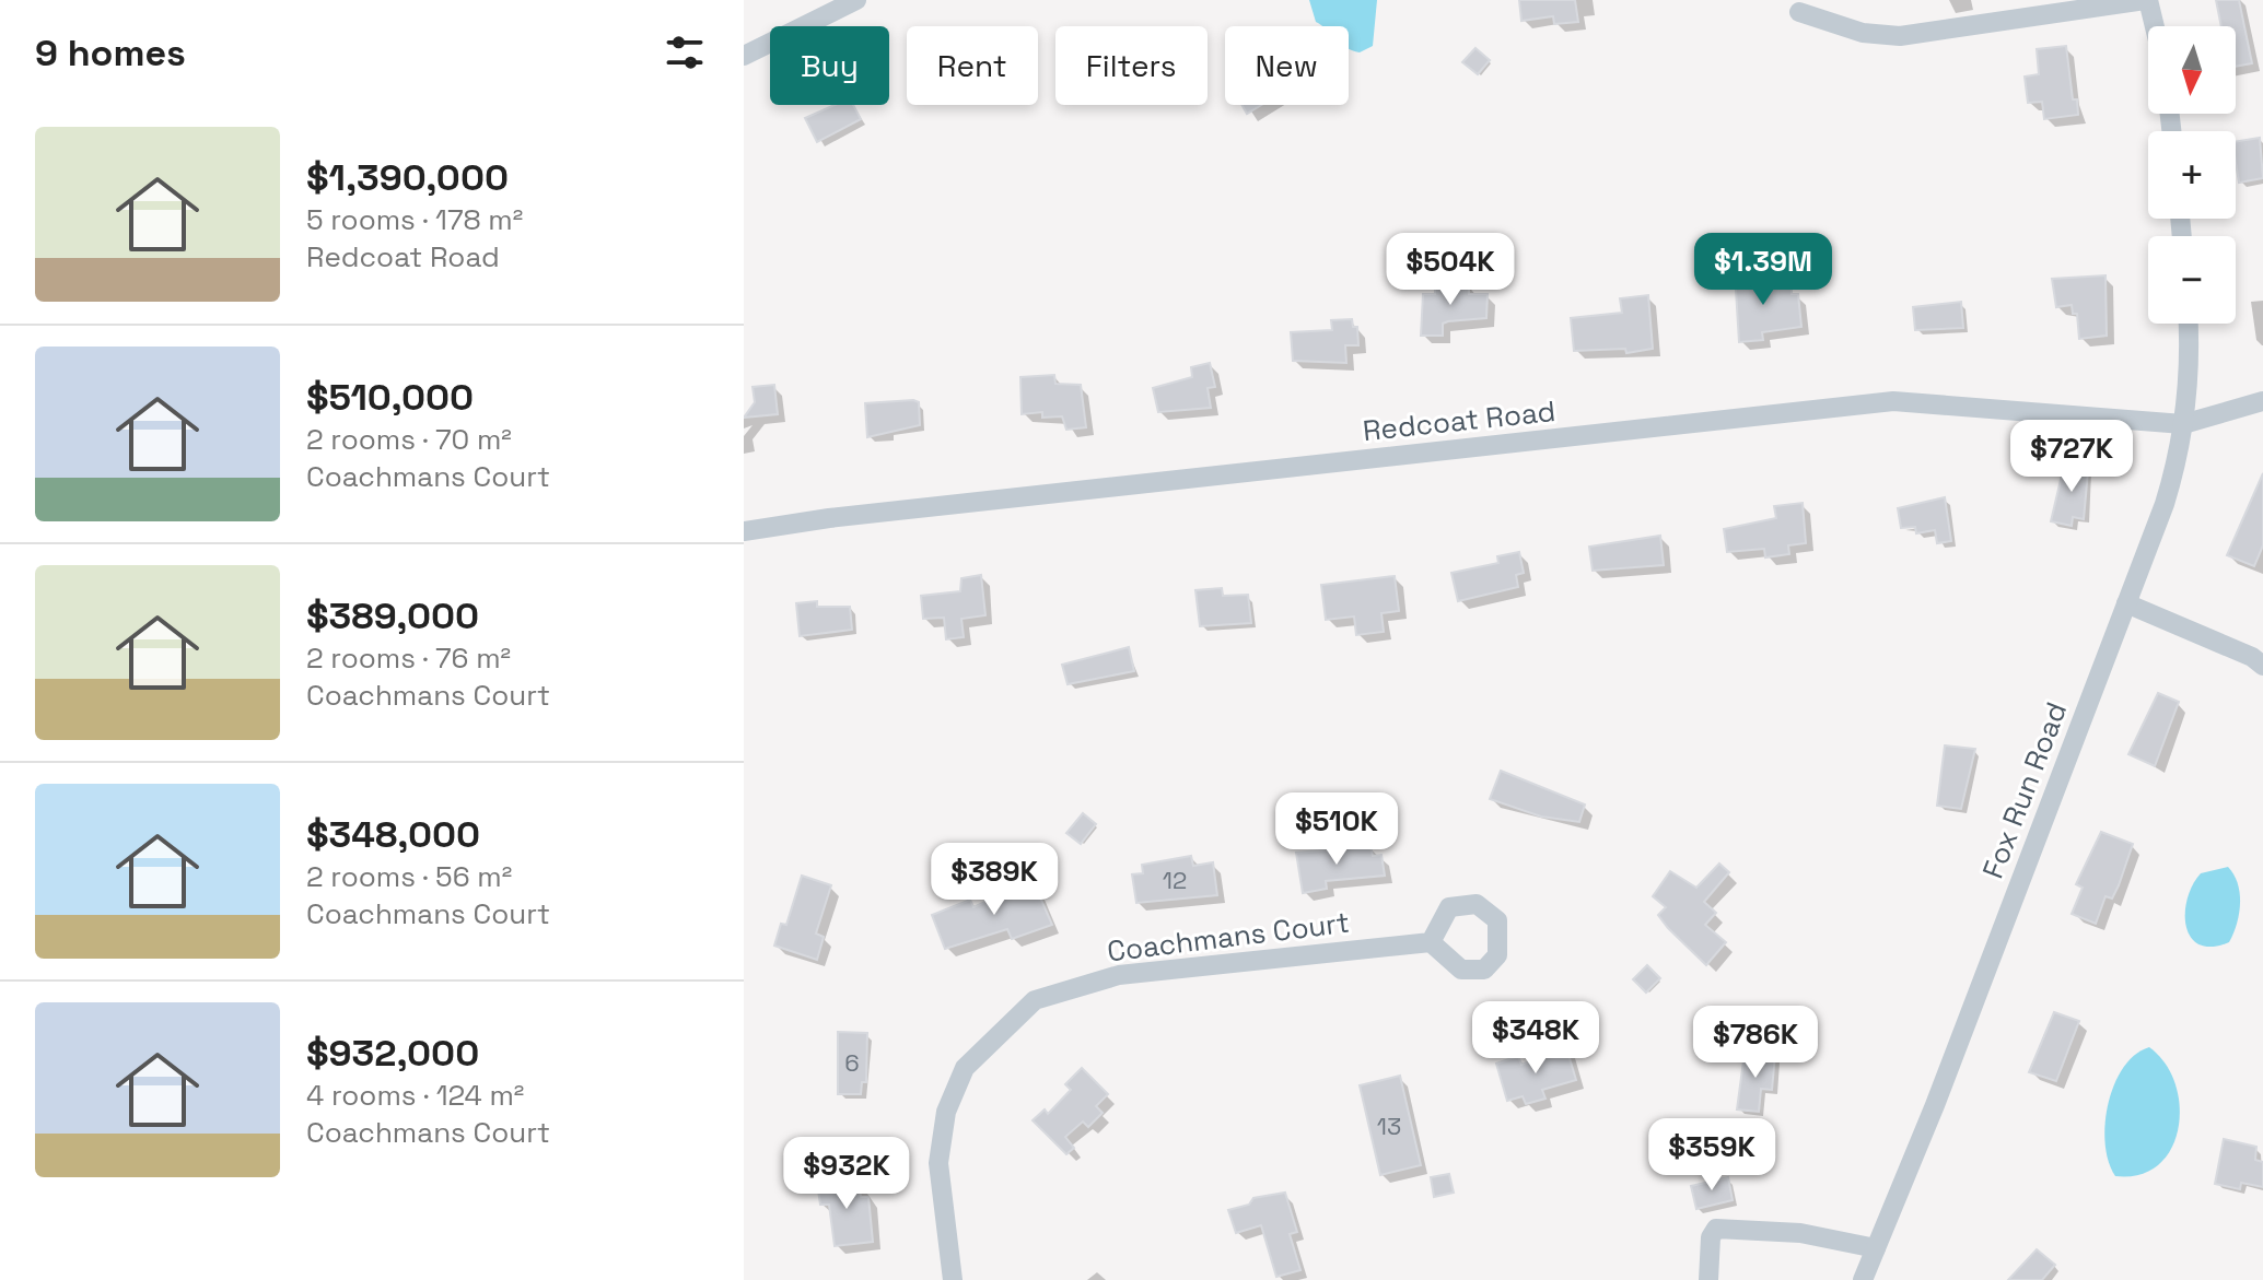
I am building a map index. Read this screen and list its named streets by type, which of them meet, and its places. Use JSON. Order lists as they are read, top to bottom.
{
  "streets": {
    "street": ["Redcoat Road", "Fox Run Road", "Coachmans Court"]
  },
  "crossings": [
    ["Redcoat Road", "Fox Run Road"]
  ],
  "house_numbers": ["12", "6", "13"],
  "north": "bottom",
  "page": {
    "heading": "9 homes",
    "map_buttons": ["+", "−"],
    "chip": [
      "Buy",
      "Rent",
      "Filters",
      "New"
    ],
    "list": [
      {
        "name": "$1,390,000",
        "note": "5 rooms · 178 m² · Redcoat Road"
      },
      {
        "name": "$510,000",
        "note": "2 rooms · 70 m² · Coachmans Court"
      },
      {
        "name": "$389,000",
        "note": "2 rooms · 76 m² · Coachmans Court"
      },
      {
        "name": "$348,000",
        "note": "2 rooms · 56 m² · Coachmans Court"
      },
      {
        "name": "$932,000",
        "note": "4 rooms · 124 m² · Coachmans Court"
      }
    ],
    "price": [
      "$504K",
      "$1.39M",
      "$727K",
      "$510K",
      "$389K",
      "$348K",
      "$786K",
      "$359K",
      "$932K"
    ]
  }
}
